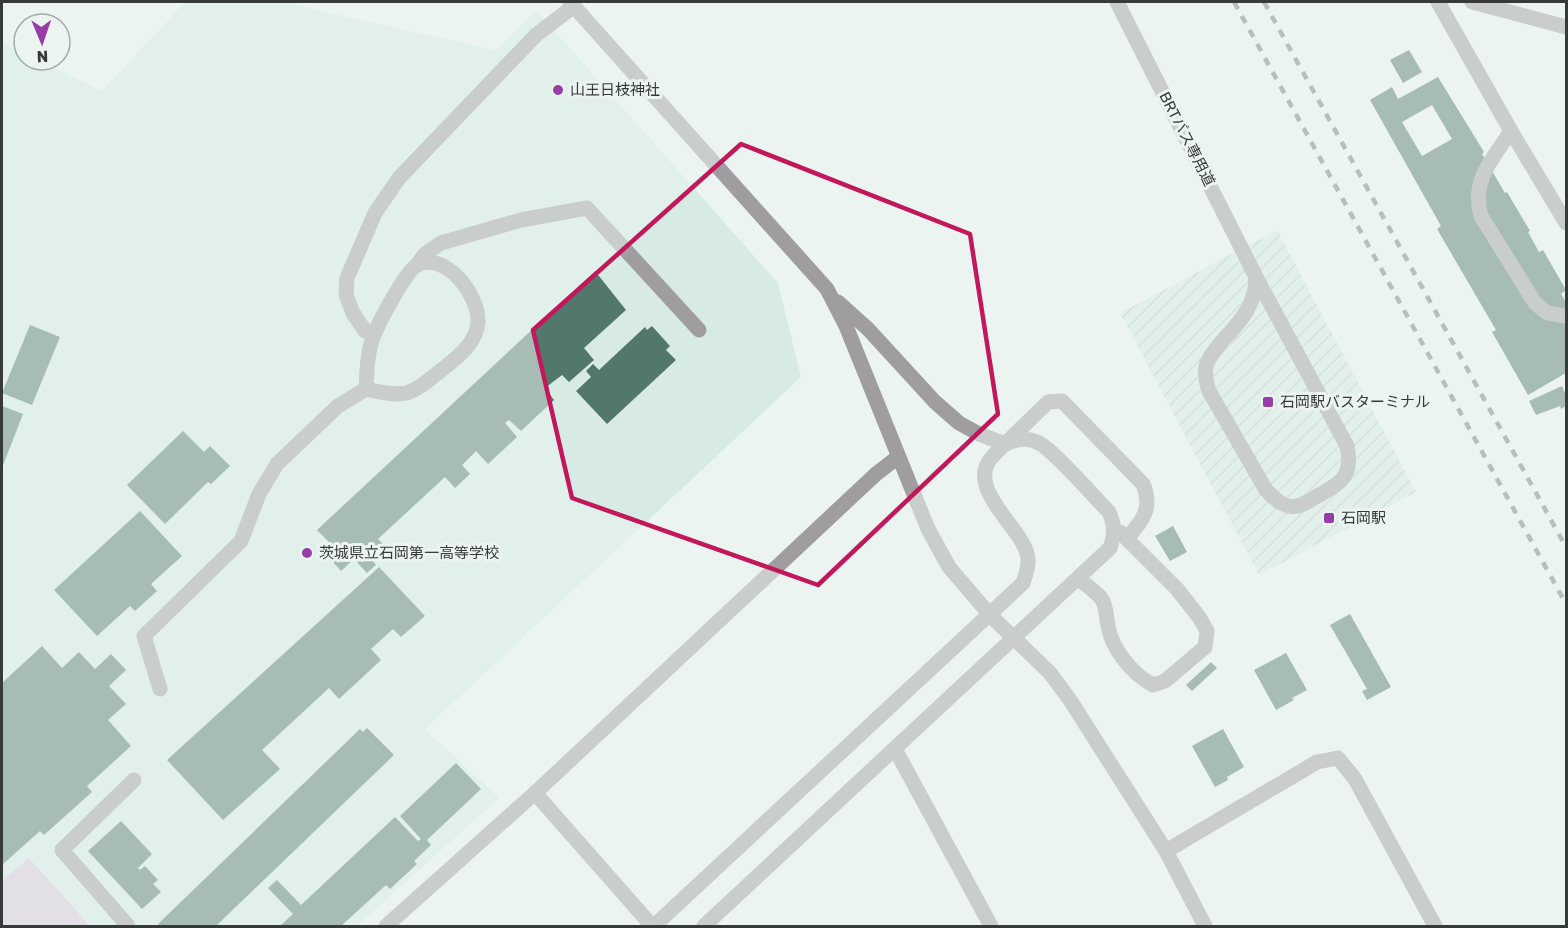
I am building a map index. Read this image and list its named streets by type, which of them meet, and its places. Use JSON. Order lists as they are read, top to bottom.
{
  "streets": {
    "street": ["BRTバス専用道"]
  },
  "places": {
    "other": ["山王日枝神社", "茨城県立石岡第一高等学校"],
    "transit": ["石岡駅バスターミナル", "石岡駅"]
  },
  "north": "bottom"
}
